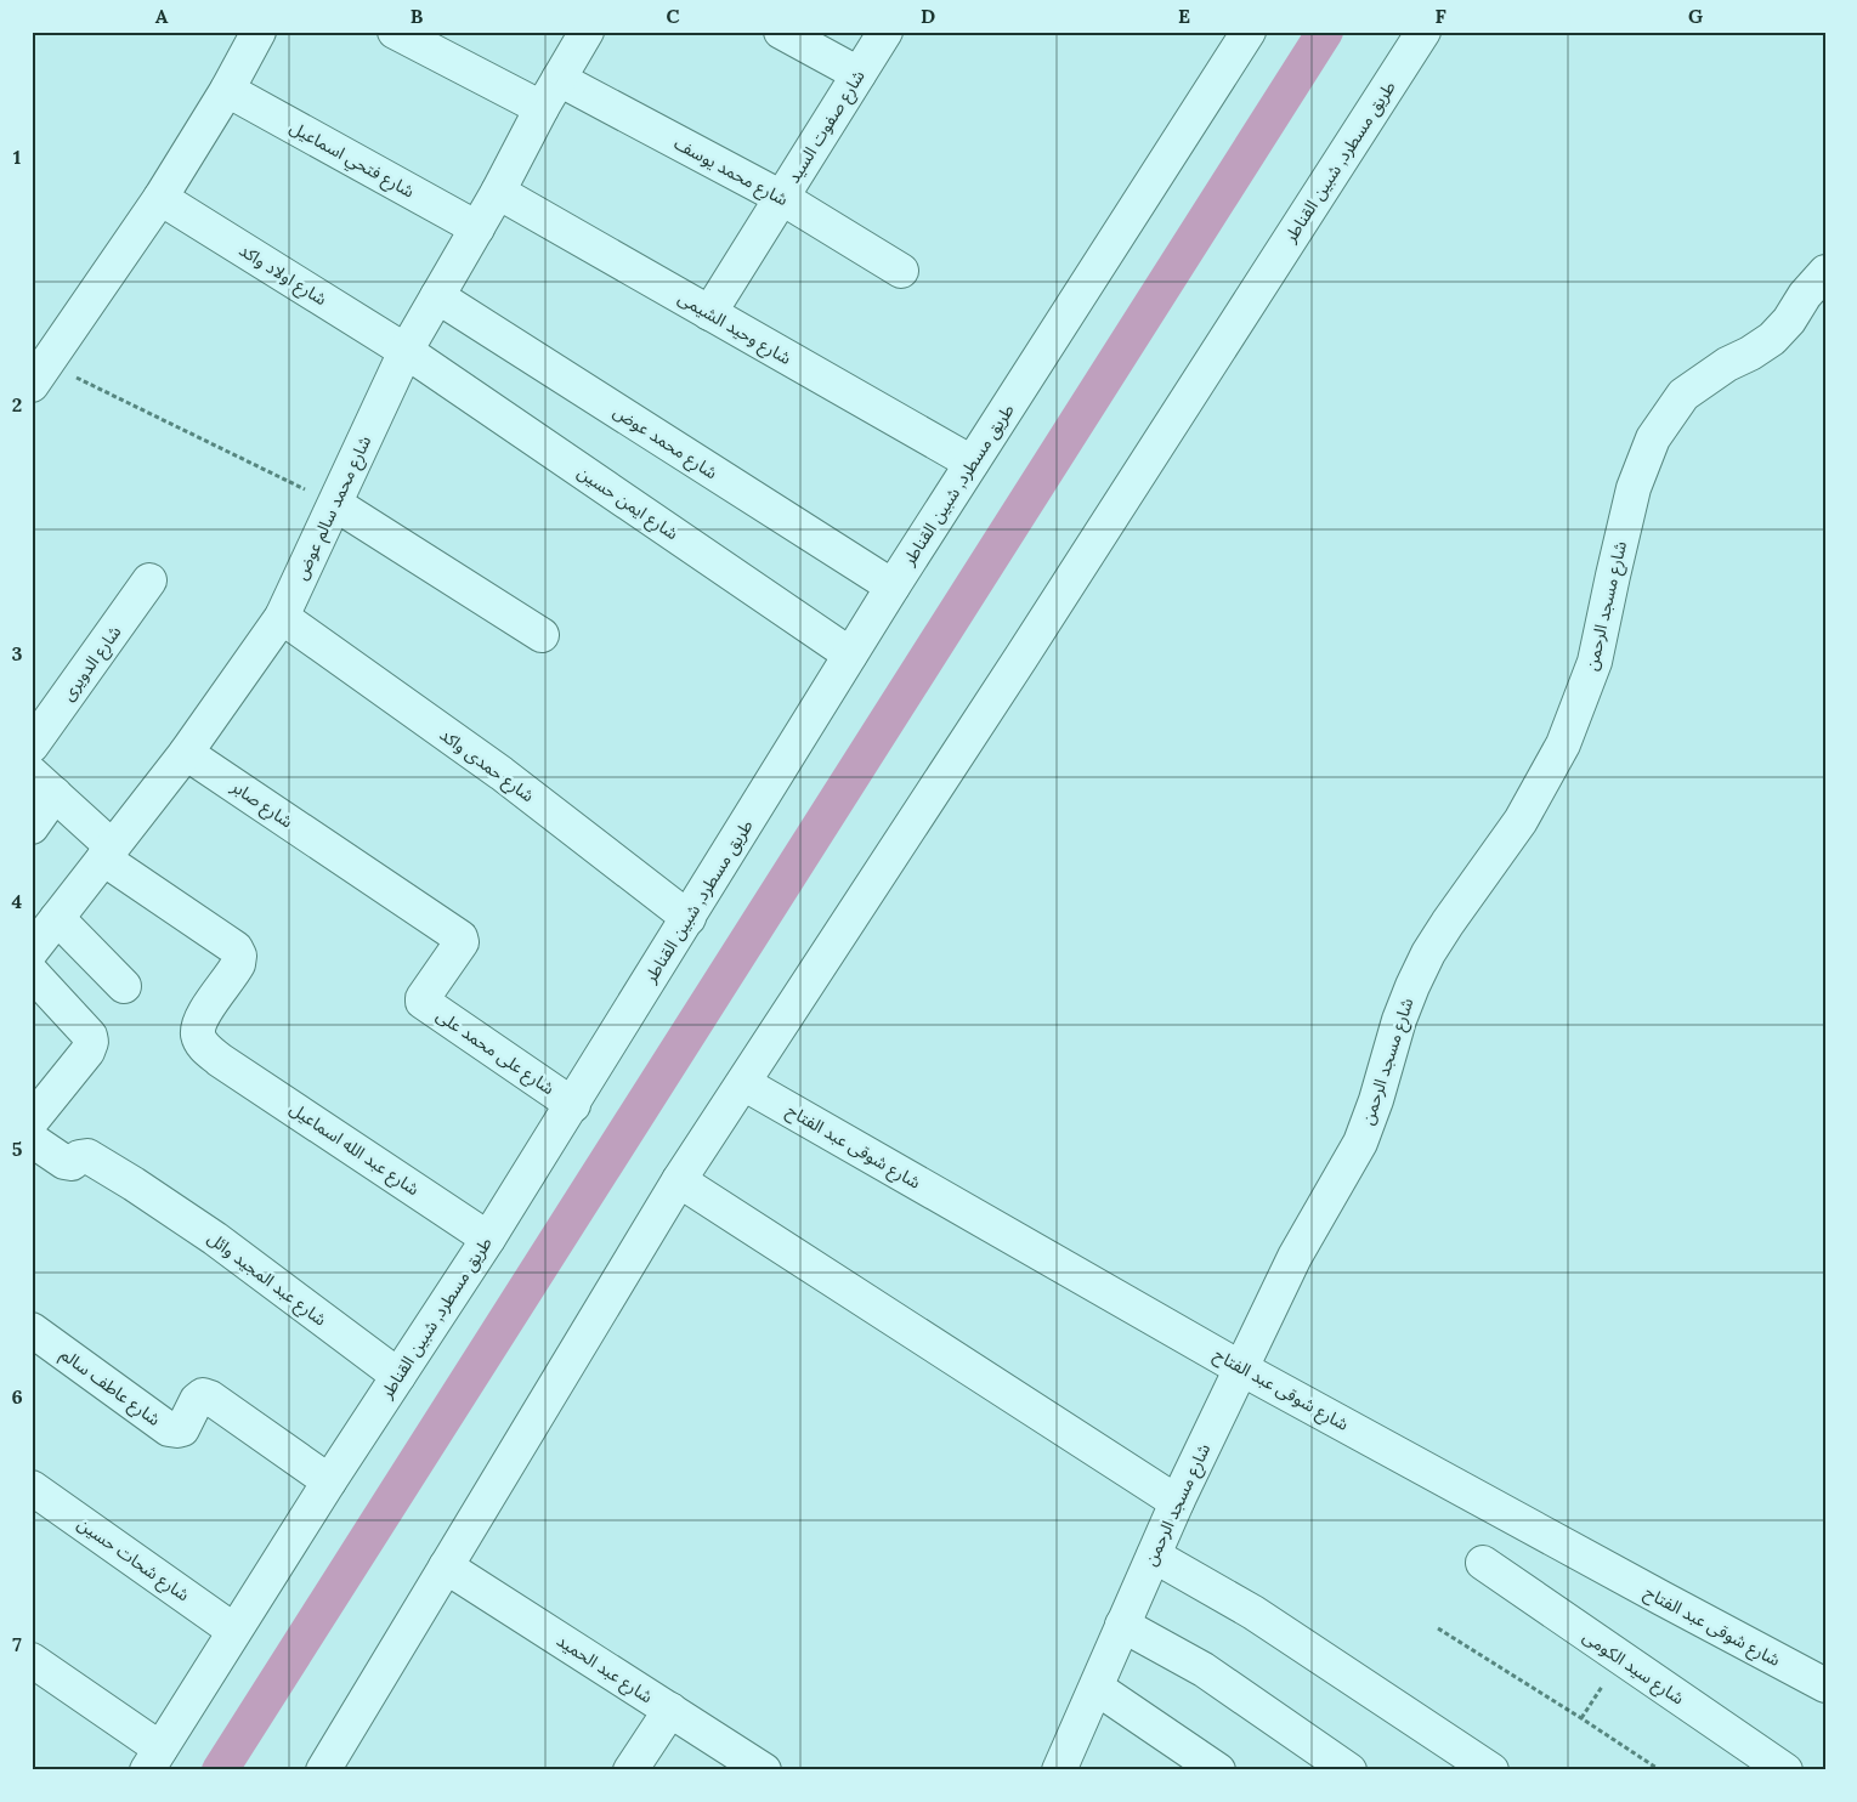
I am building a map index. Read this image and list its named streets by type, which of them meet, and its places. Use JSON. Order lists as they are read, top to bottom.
{
  "streets": {
    "street": [
      "شارع صفوت السيد",
      "شارع فتحي اسماعيل",
      "طريق مسطرد, شبين القناطر",
      "شارع محمد يوسف",
      "شارع اولاد واكد",
      "شارع وحيد الشيمى",
      "شارع محمد عوض",
      "شارع ايمن حسين",
      "شارع محمد سالم عوض",
      "شارع مسجد الرحمن",
      "شارع الدويرى",
      "شارع حمدى واكد",
      "شارع صابر",
      "شارع على محمد على",
      "شارع شوقى عبد الفتاح",
      "شارع عبد الله اسماعيل",
      "شارع عبد المجيد وائل",
      "شارع عاطف سالم",
      "شارع شحات حسين",
      "شارع سيد الكومى",
      "شارع عبد الحميد"
    ]
  },
  "crossings": [
    ["شارع صفوت السيد", "شارع محمد يوسف"],
    ["شارع صفوت السيد", "شارع وحيد الشيمى"],
    ["شارع فتحي اسماعيل", "شارع محمد سالم عوض"],
    ["طريق مسطرد, شبين القناطر", "شارع وحيد الشيمى"],
    ["طريق مسطرد, شبين القناطر", "شارع محمد عوض"],
    ["طريق مسطرد, شبين القناطر", "شارع ايمن حسين"],
    ["طريق مسطرد, شبين القناطر", "شارع حمدى واكد"],
    ["طريق مسطرد, شبين القناطر", "شارع على محمد على"],
    ["طريق مسطرد, شبين القناطر", "شارع شوقى عبد الفتاح"],
    ["طريق مسطرد, شبين القناطر", "شارع عبد الله اسماعيل"],
    ["طريق مسطرد, شبين القناطر", "شارع عبد المجيد وائل"],
    ["طريق مسطرد, شبين القناطر", "شارع عاطف سالم"],
    ["طريق مسطرد, شبين القناطر", "شارع شحات حسين"],
    ["طريق مسطرد, شبين القناطر", "شارع عبد الحميد"],
    ["شارع محمد يوسف", "شارع محمد سالم عوض"],
    ["شارع اولاد واكد", "شارع ايمن حسين"],
    ["شارع اولاد واكد", "شارع محمد سالم عوض"],
    ["شارع وحيد الشيمى", "شارع محمد سالم عوض"],
    ["شارع محمد عوض", "شارع محمد سالم عوض"],
    ["شارع ايمن حسين", "شارع محمد سالم عوض"],
    ["شارع محمد سالم عوض", "شارع حمدى واكد"],
    ["شارع محمد سالم عوض", "شارع صابر"],
    ["شارع محمد سالم عوض", "شارع عبد الله اسماعيل"],
    ["شارع مسجد الرحمن", "شارع شوقى عبد الفتاح"],
    ["شارع صابر", "شارع على محمد على"]
  ],
  "grid": {
    "columns": [
      "A",
      "B",
      "C",
      "D",
      "E",
      "F",
      "G"
    ],
    "rows": [
      "1",
      "2",
      "3",
      "4",
      "5",
      "6",
      "7"
    ]
  }
}
